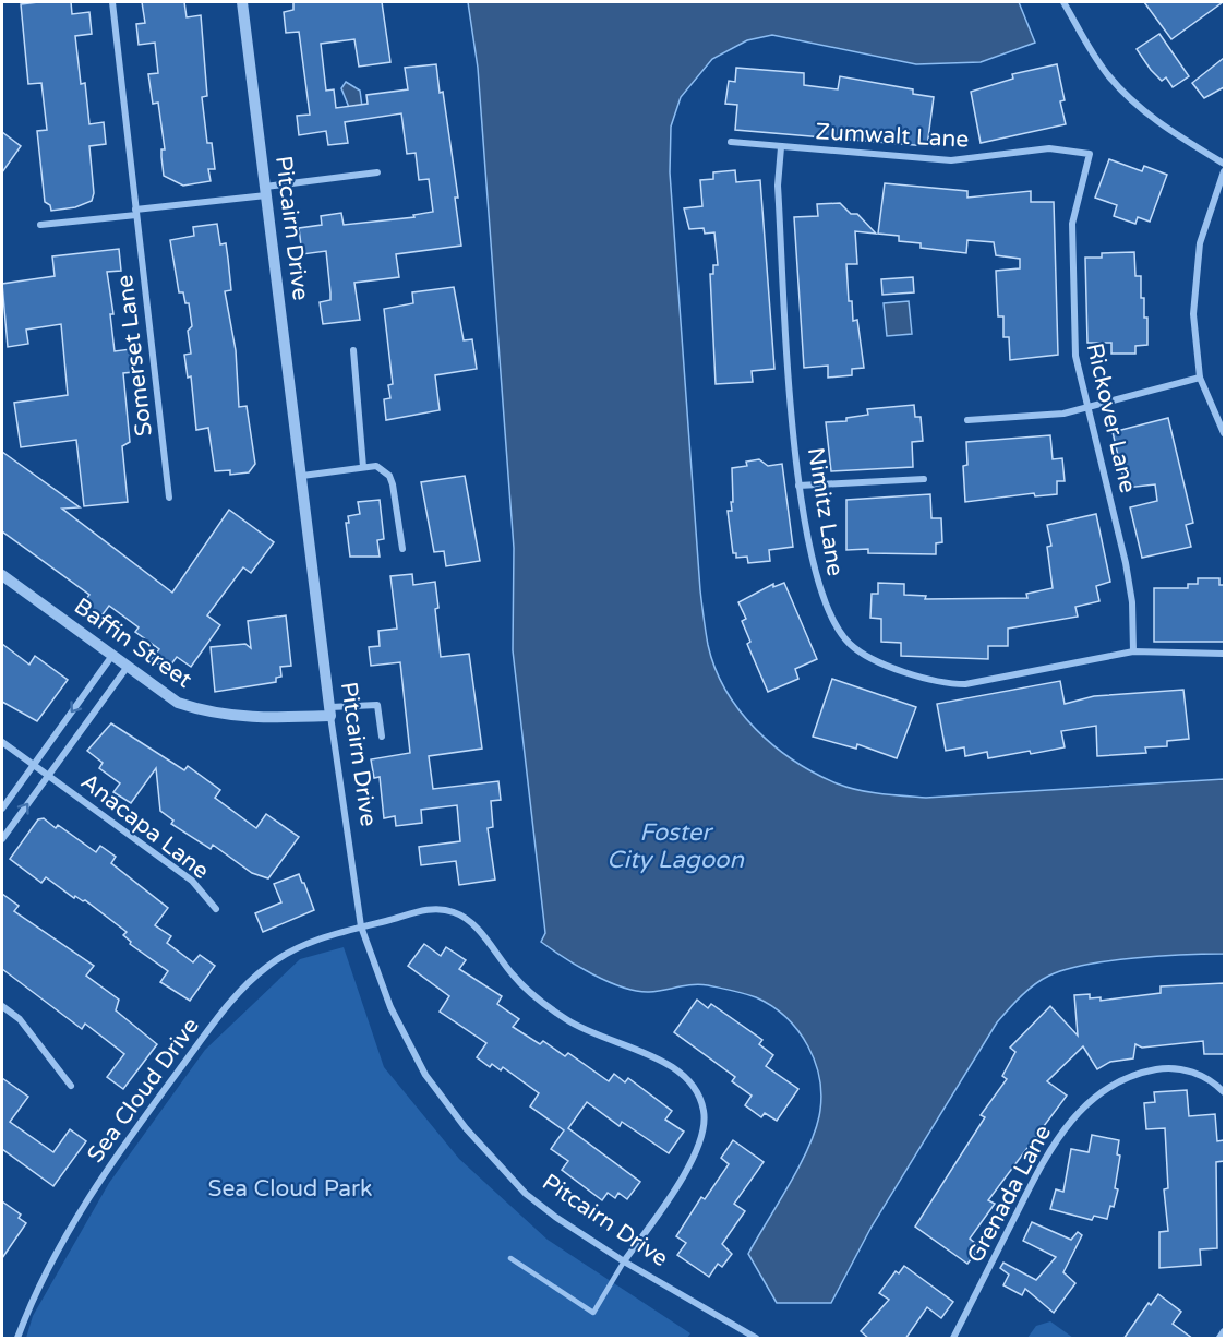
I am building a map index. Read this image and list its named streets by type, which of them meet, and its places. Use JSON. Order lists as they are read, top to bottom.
{
  "streets": {
    "street": [
      "Zumwalt Lane",
      "Pitcairn Drive",
      "Somerset Lane",
      "Rickover Lane",
      "Nimitz Lane",
      "Baffin Street",
      "Anacapa Lane",
      "Sea Cloud Drive",
      "Grenada Lane"
    ]
  },
  "crossings": [
    ["Zumwalt Lane", "Rickover Lane"],
    ["Zumwalt Lane", "Nimitz Lane"],
    ["Pitcairn Drive", "Baffin Street"],
    ["Pitcairn Drive", "Sea Cloud Drive"],
    ["Rickover Lane", "Nimitz Lane"],
    ["Baffin Street", "Anacapa Lane"]
  ],
  "water": ["Foster City Lagoon"],
  "parks": ["Sea Cloud Park"]
}
